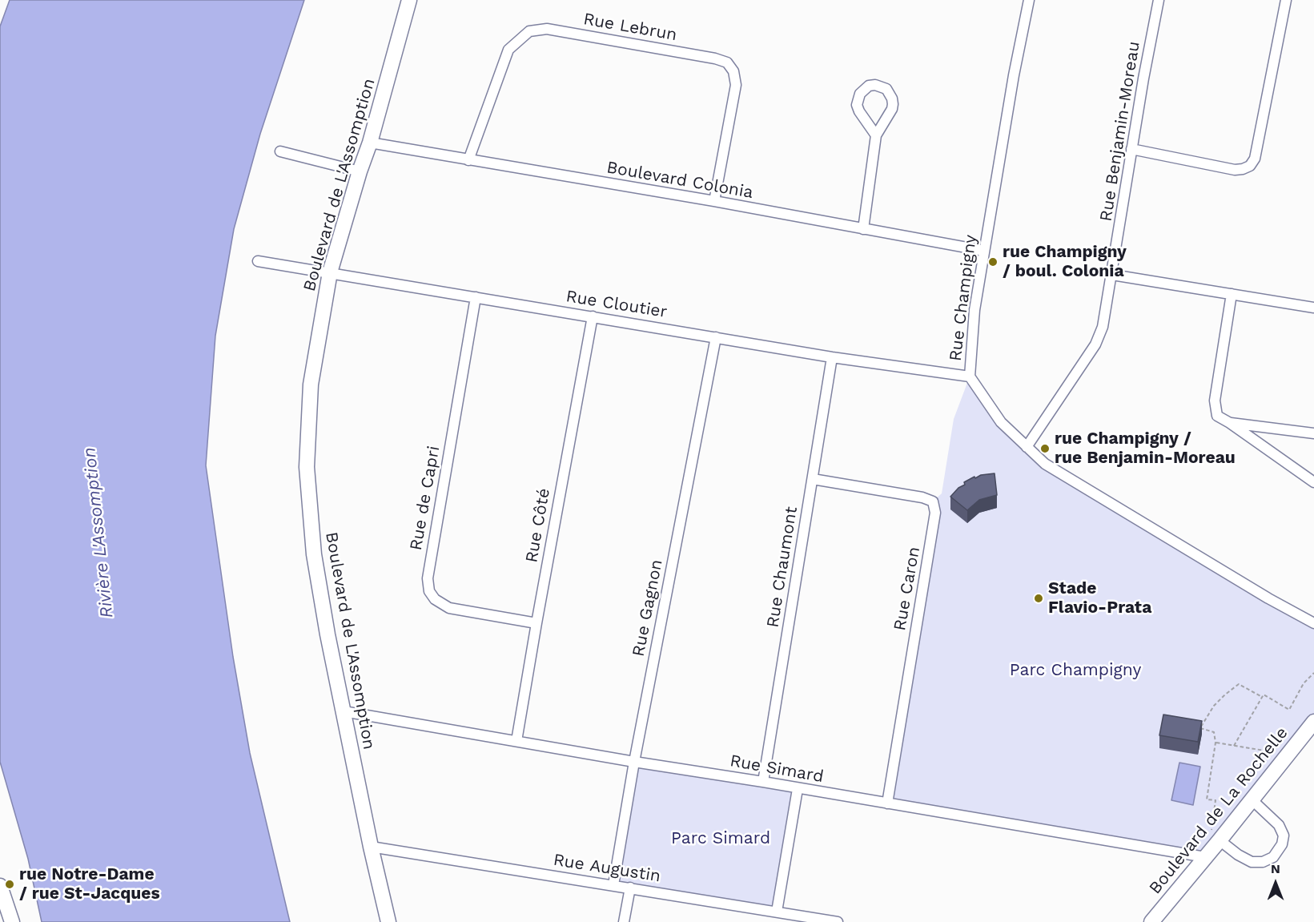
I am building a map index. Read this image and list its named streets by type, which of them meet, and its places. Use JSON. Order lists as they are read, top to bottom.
{
  "streets": {
    "street": [
      "Rue Lebrun",
      "Rue Benjamin-Moreau",
      "Boulevard Colonia",
      "Boulevard de L'Assomption",
      "Rue Champigny",
      "Rue Cloutier",
      "Rue de Capri",
      "Rue Côté",
      "Rue Chaumont",
      "Rue Caron",
      "Rue Gagnon",
      "Rue Simard",
      "Boulevard de La Rochelle",
      "Rue Augustin"
    ]
  },
  "crossings": [
    ["Rue Lebrun", "Boulevard Colonia"],
    ["Rue Benjamin-Moreau", "Rue Champigny"],
    ["Boulevard Colonia", "Boulevard de L'Assomption"],
    ["Boulevard Colonia", "Rue Champigny"],
    ["Boulevard de L'Assomption", "Rue Cloutier"],
    ["Boulevard de L'Assomption", "Rue Simard"],
    ["Boulevard de L'Assomption", "Rue Augustin"],
    ["Rue Champigny", "Rue Cloutier"],
    ["Rue Cloutier", "Rue de Capri"],
    ["Rue Cloutier", "Rue Côté"],
    ["Rue Cloutier", "Rue Chaumont"],
    ["Rue Cloutier", "Rue Gagnon"],
    ["Rue de Capri", "Rue Côté"],
    ["Rue Côté", "Rue Simard"],
    ["Rue Chaumont", "Rue Caron"],
    ["Rue Chaumont", "Rue Simard"],
    ["Rue Caron", "Rue Simard"],
    ["Rue Gagnon", "Rue Simard"],
    ["Rue Gagnon", "Rue Augustin"],
    ["Rue Simard", "Boulevard de La Rochelle"]
  ],
  "water": ["Rivière L'Assomption"],
  "parks": ["Parc Champigny", "Parc Simard"],
  "places": [
    "rue Champigny / boul. Colonia",
    "rue Champigny / rue Benjamin-Moreau",
    "Stade Flavio-Prata",
    "rue Notre-Dame / rue St-Jacques"
  ],
  "north": "top"
}
